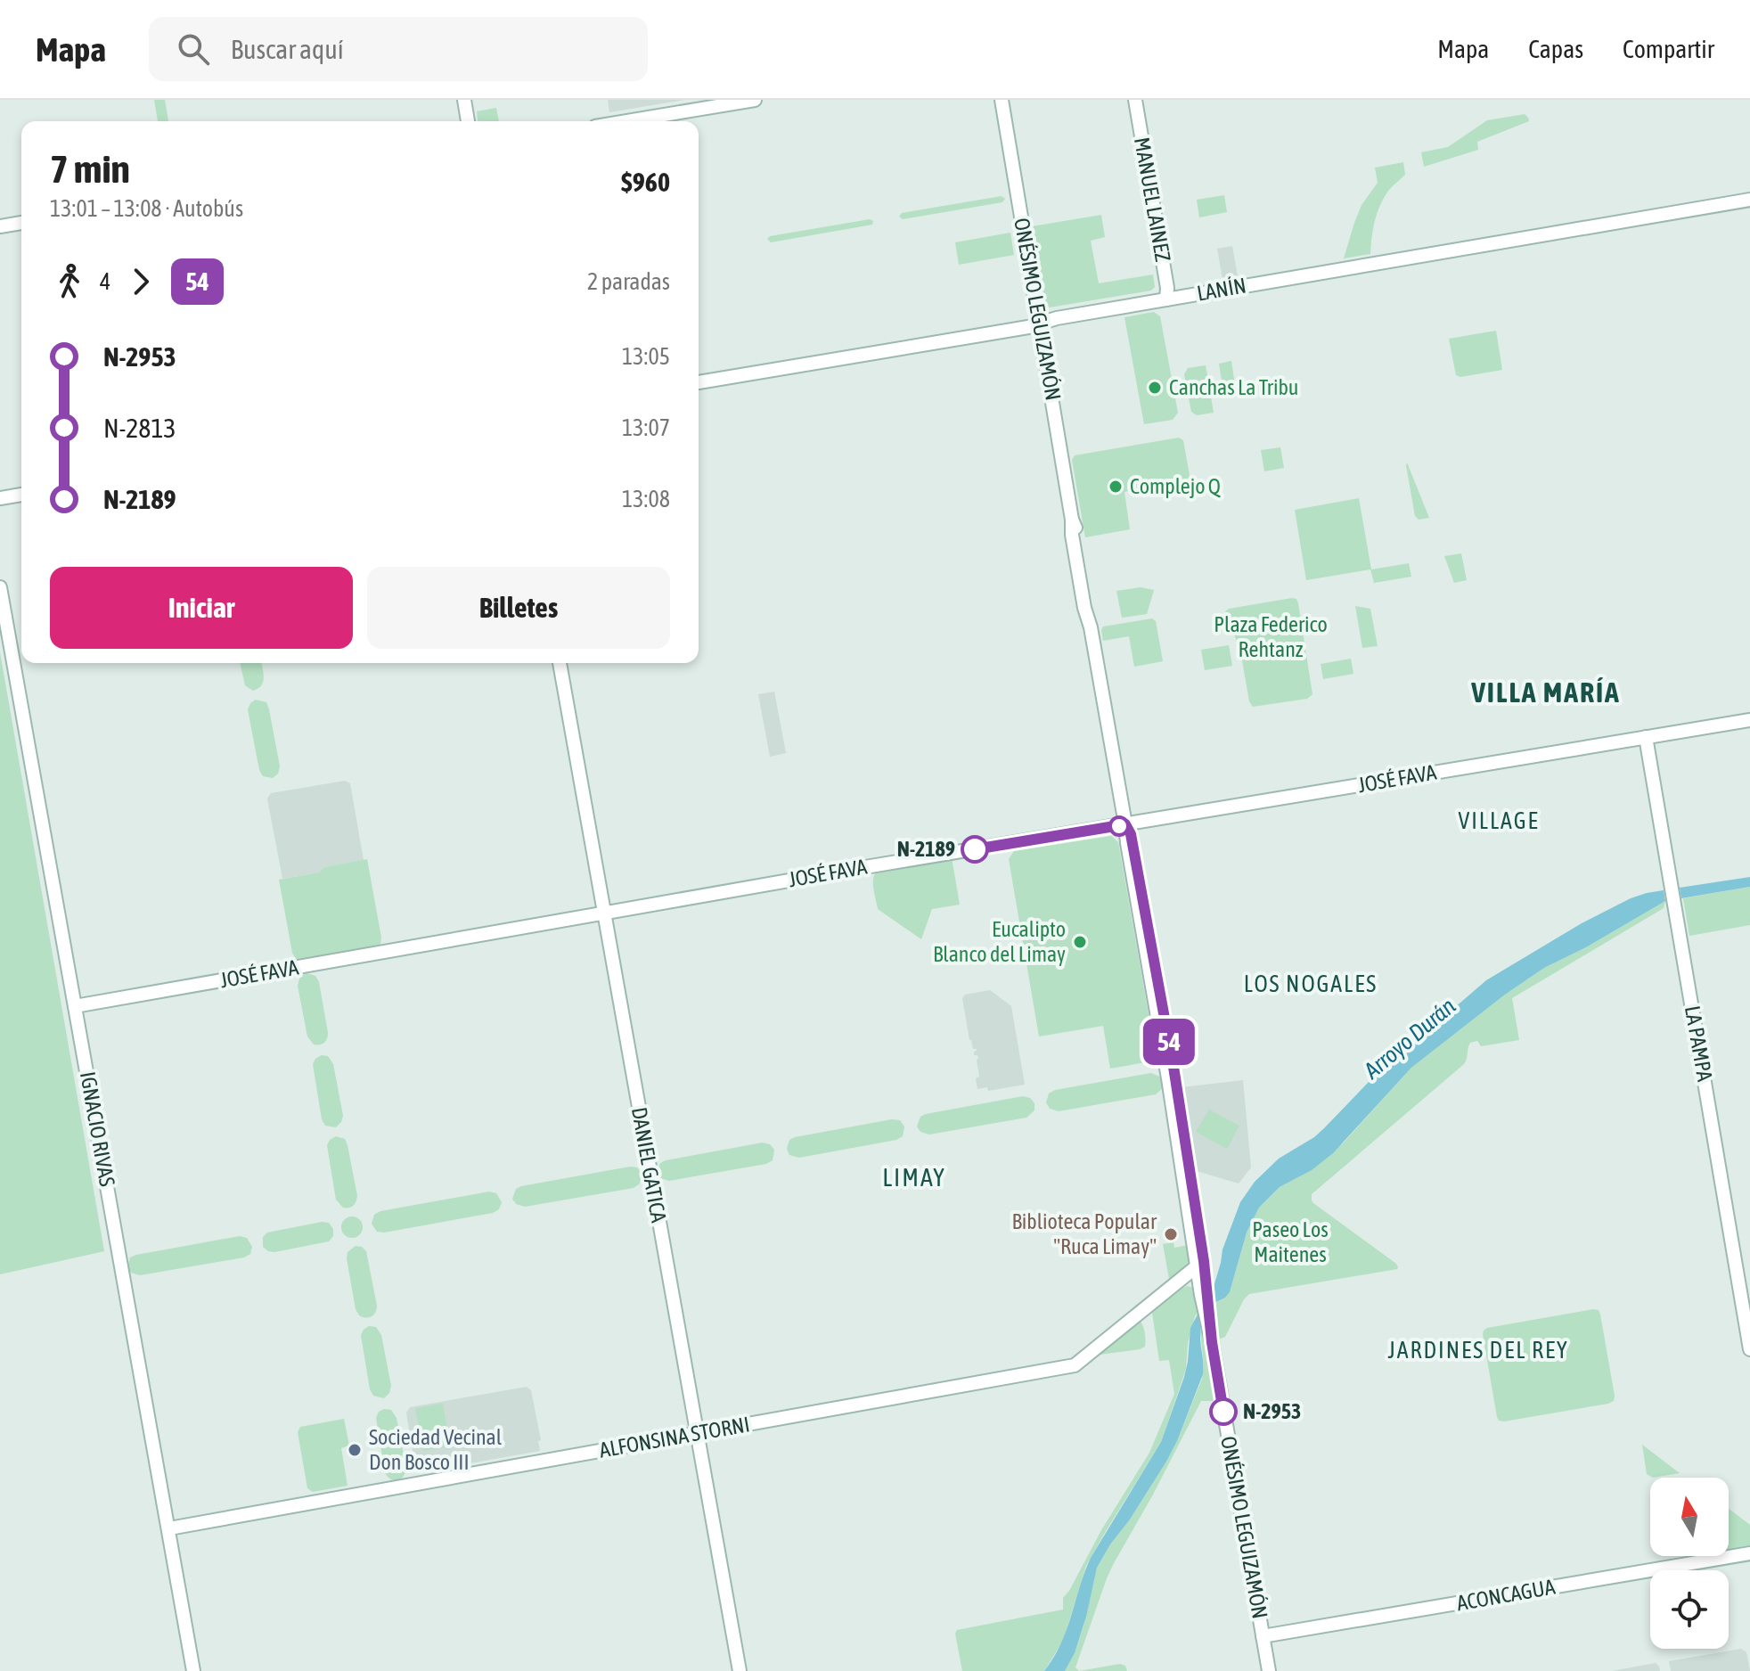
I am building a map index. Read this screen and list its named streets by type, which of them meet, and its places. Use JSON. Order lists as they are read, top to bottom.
{
  "streets": {
    "street": [
      "MANUEL LAINEZ",
      "LANÍN",
      "ONÉSIMO LEGUIZAMÓN",
      "JOSÉ FAVA",
      "LA PAMPA",
      "IGNACIO RIVAS",
      "DANIEL GATICA",
      "ALFONSINA STORNI",
      "ACONCAGUA"
    ]
  },
  "crossings": [
    ["MANUEL LAINEZ", "LANÍN"],
    ["LANÍN", "ONÉSIMO LEGUIZAMÓN"],
    ["ONÉSIMO LEGUIZAMÓN", "JOSÉ FAVA"],
    ["ONÉSIMO LEGUIZAMÓN", "ALFONSINA STORNI"],
    ["ONÉSIMO LEGUIZAMÓN", "ACONCAGUA"],
    ["JOSÉ FAVA", "LA PAMPA"],
    ["JOSÉ FAVA", "IGNACIO RIVAS"],
    ["JOSÉ FAVA", "DANIEL GATICA"],
    ["IGNACIO RIVAS", "ALFONSINA STORNI"],
    ["DANIEL GATICA", "ALFONSINA STORNI"]
  ],
  "districts": [
    "VILLA MARÍA",
    "VILLAGE",
    "LOS NOGALES",
    "LIMAY",
    "JARDINES DEL REY"
  ],
  "water": ["Arroyo Durán"],
  "parks": ["Plaza Federico Rehtanz", "Paseo Los Maitenes"],
  "places": [
    "Canchas La Tribu",
    "Complejo Q",
    "N-2189",
    "Eucalipto Blanco del Limay",
    "Biblioteca Popular \"Ruca Limay\"",
    "N-2953",
    "Sociedad Vecinal Don Bosco III"
  ],
  "lines": ["bus line 54"],
  "north": "top",
  "page": {
    "header": "Mapa",
    "search": "Buscar aquí",
    "nav": ["Mapa", "Capas", "Compartir"],
    "on_map": "54",
    "heading": ["7 min", "13:01 – 13:08 · Autobús", "$960"],
    "legs": ["4", "54", "2 paradas"],
    "list": [
      {
        "name": "N-2953",
        "value": "13:05"
      },
      {
        "name": "N-2813",
        "value": "13:07"
      },
      {
        "name": "N-2189",
        "value": "13:08"
      }
    ],
    "buttons": ["Iniciar", "Billetes"]
  }
}
